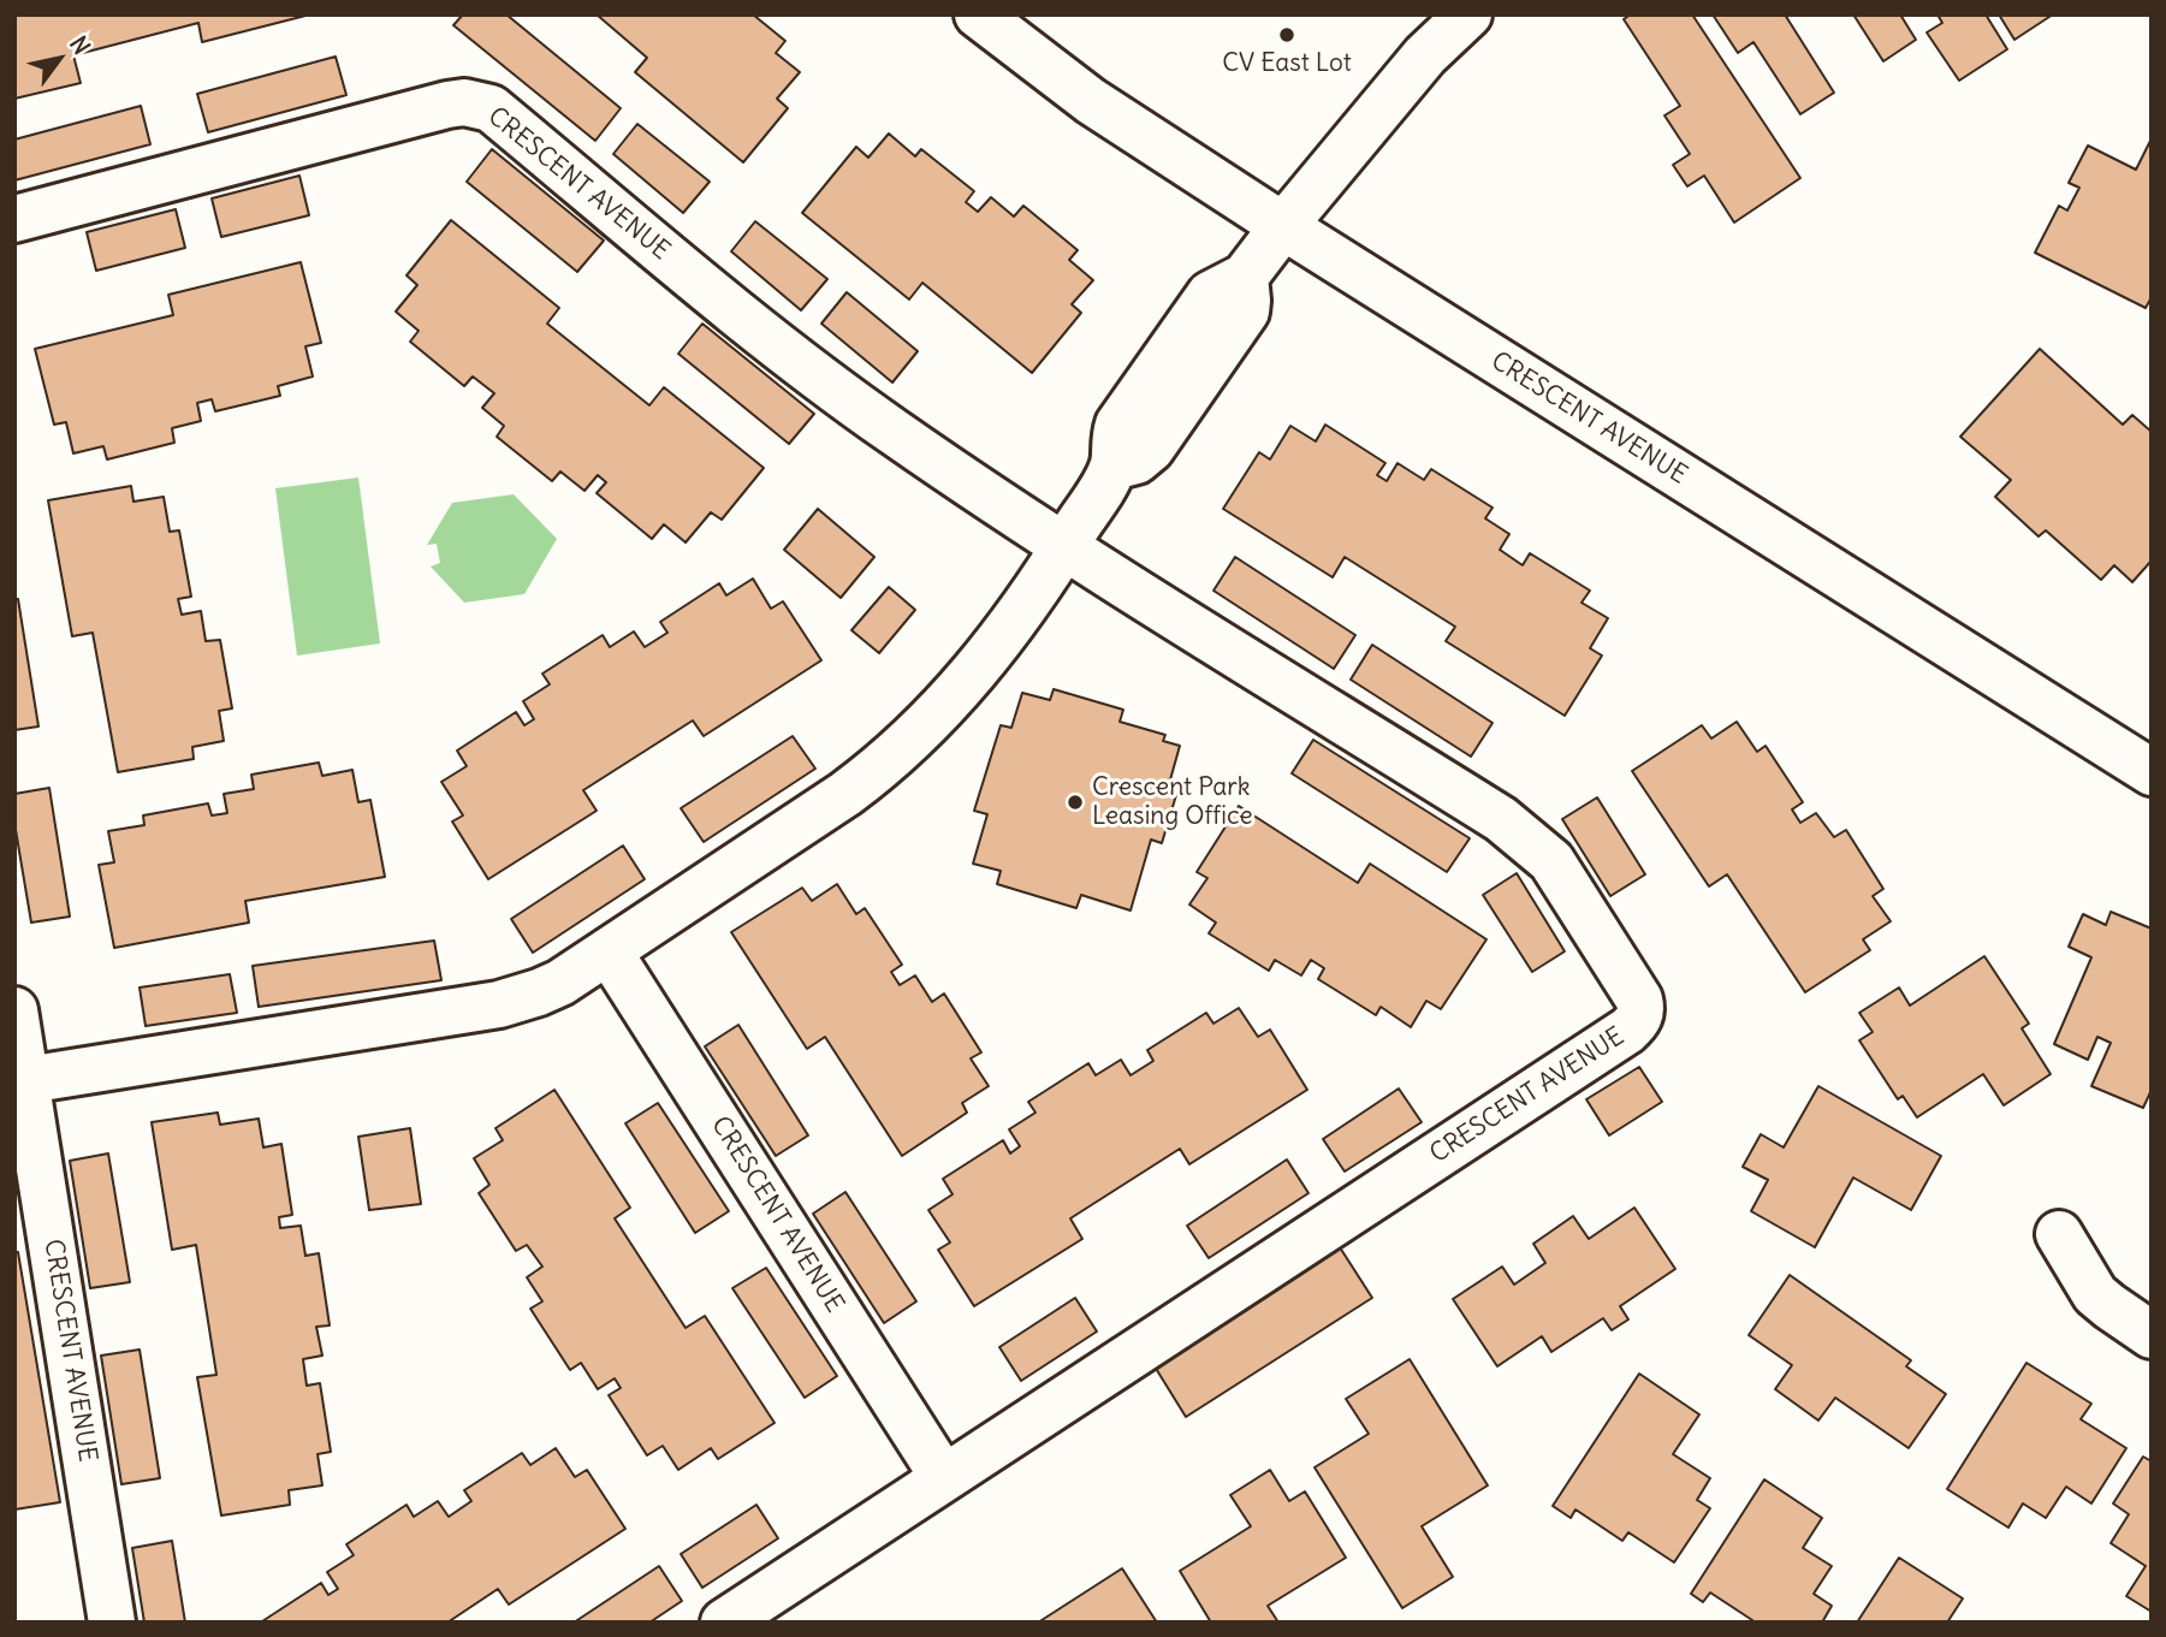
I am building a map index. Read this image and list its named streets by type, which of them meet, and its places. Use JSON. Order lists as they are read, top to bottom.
{
  "streets": {
    "street": ["CRESCENT AVENUE"]
  },
  "places": ["CV East Lot", "Crescent Park Leasing Office"],
  "north": "top right"
}
